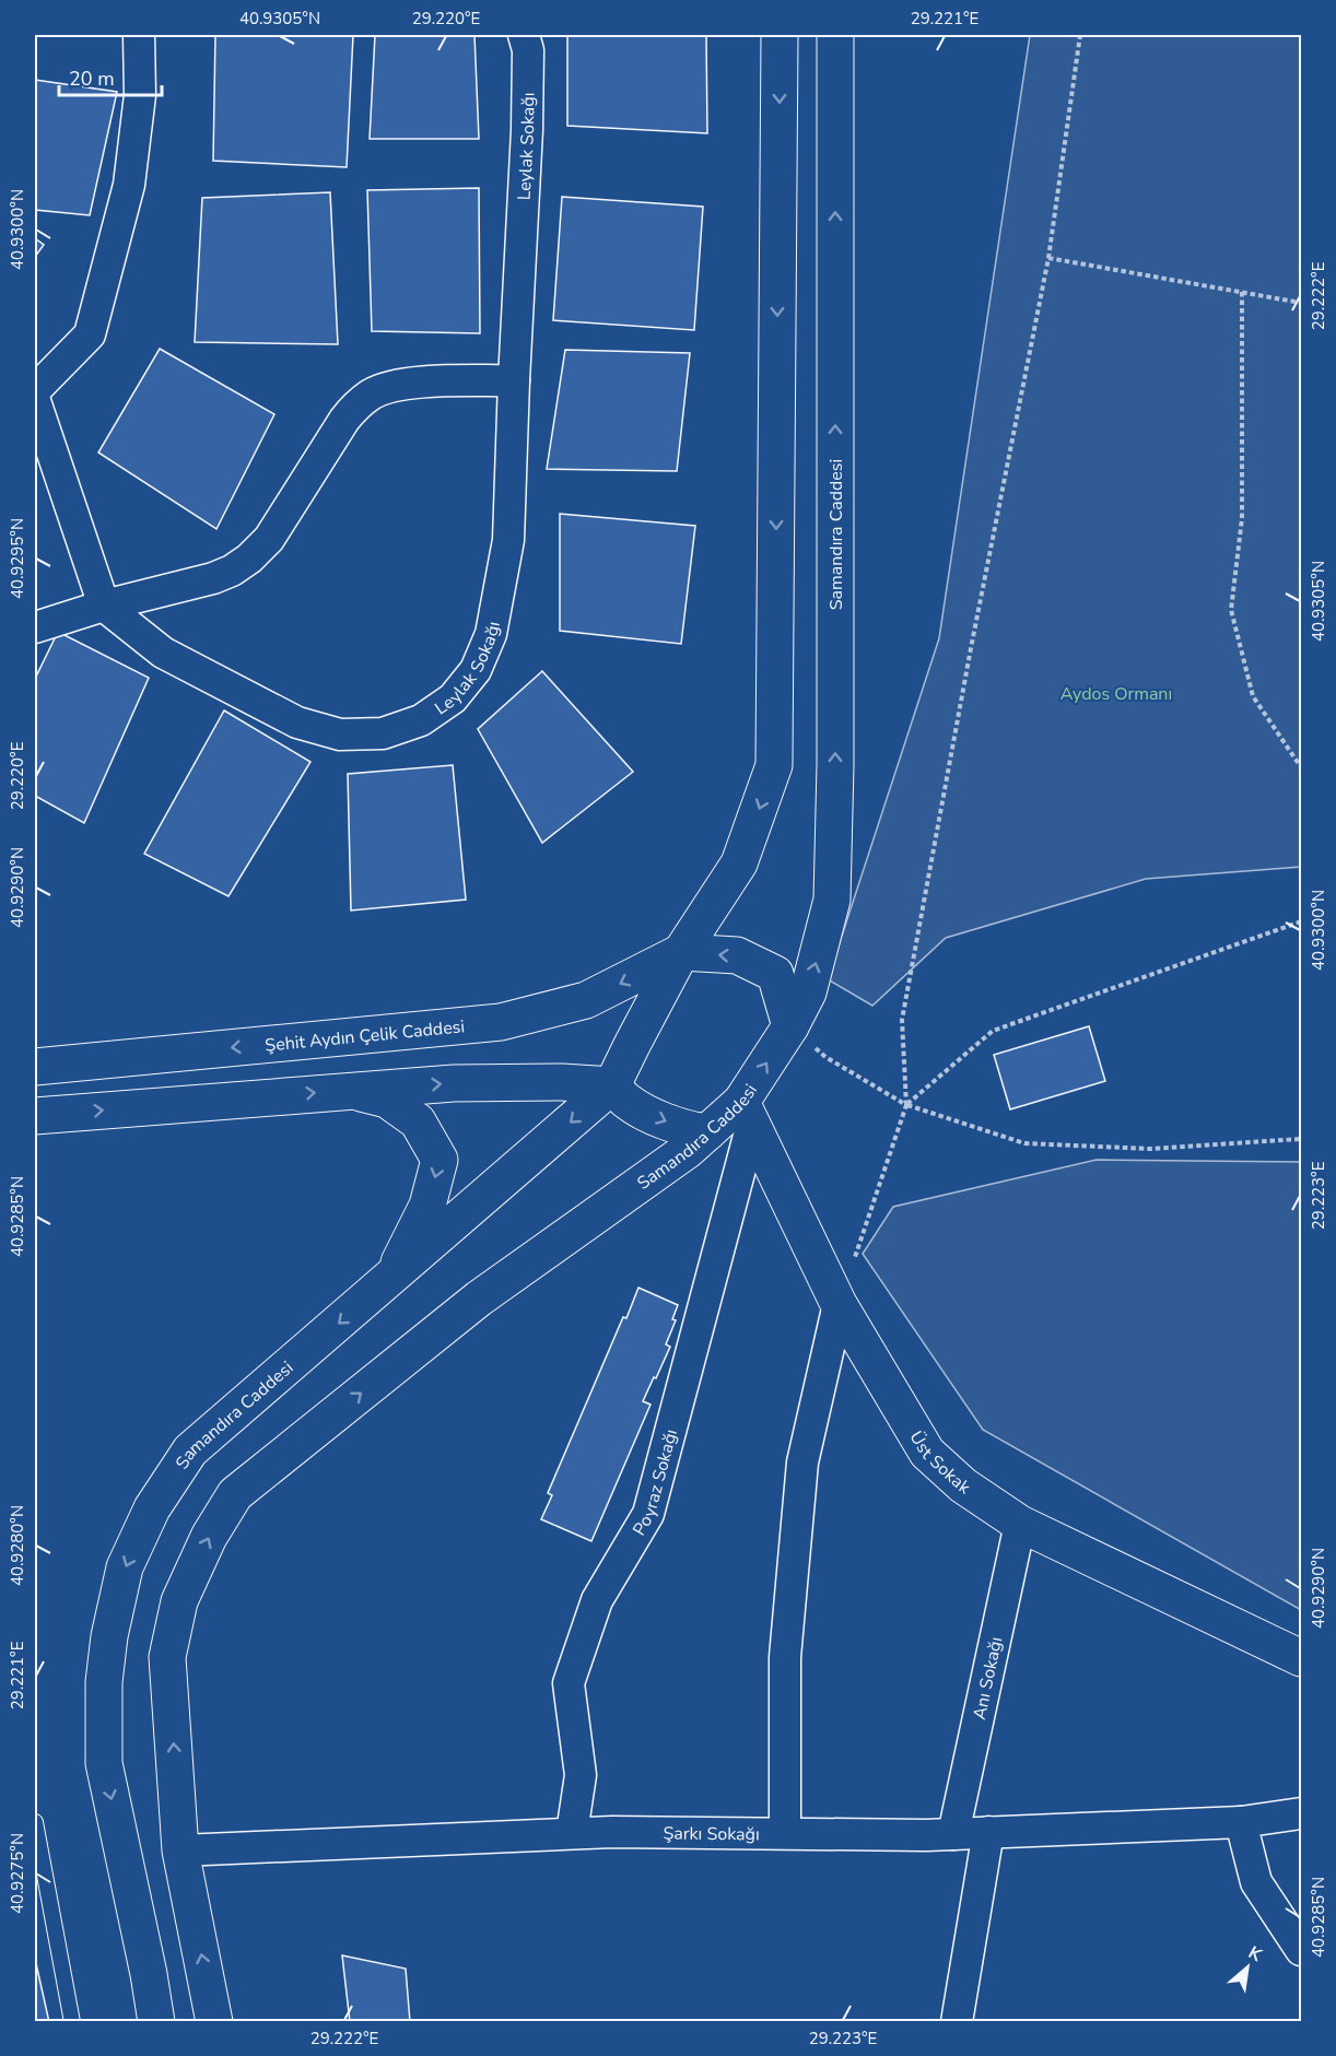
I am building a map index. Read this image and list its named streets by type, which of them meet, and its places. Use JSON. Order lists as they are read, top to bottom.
{
  "streets": {
    "main road": ["Samandıra Caddesi", "Şehit Aydın Çelik Caddesi", "Üst Sokak"],
    "street": [
      "Leylak Sokağı",
      "Poyraz Sokağı",
      "Anı Sokağı",
      "Şarkı Sokağı"
    ]
  },
  "crossings": [
    ["Samandıra Caddesi", "Şehit Aydın Çelik Caddesi"],
    ["Samandıra Caddesi", "Üst Sokak"],
    ["Samandıra Caddesi", "Poyraz Sokağı"],
    ["Samandıra Caddesi", "Şarkı Sokağı"],
    ["Şehit Aydın Çelik Caddesi", "Üst Sokak"],
    ["Şehit Aydın Çelik Caddesi", "Poyraz Sokağı"],
    ["Üst Sokak", "Poyraz Sokağı"],
    ["Üst Sokak", "Anı Sokağı"],
    ["Poyraz Sokağı", "Şarkı Sokağı"],
    ["Anı Sokağı", "Şarkı Sokağı"]
  ],
  "parks": ["Aydos Ormanı"],
  "scale_bar": "20 m",
  "north": "top right",
  "coordinates": [
    "40.9305°N",
    "29.220°E",
    "29.221°E",
    "40.9300°N",
    "29.222°E",
    "40.9295°N",
    "40.9290°N",
    "29.223°E",
    "40.9285°N",
    "40.9280°N",
    "40.9275°N"
  ]
}
